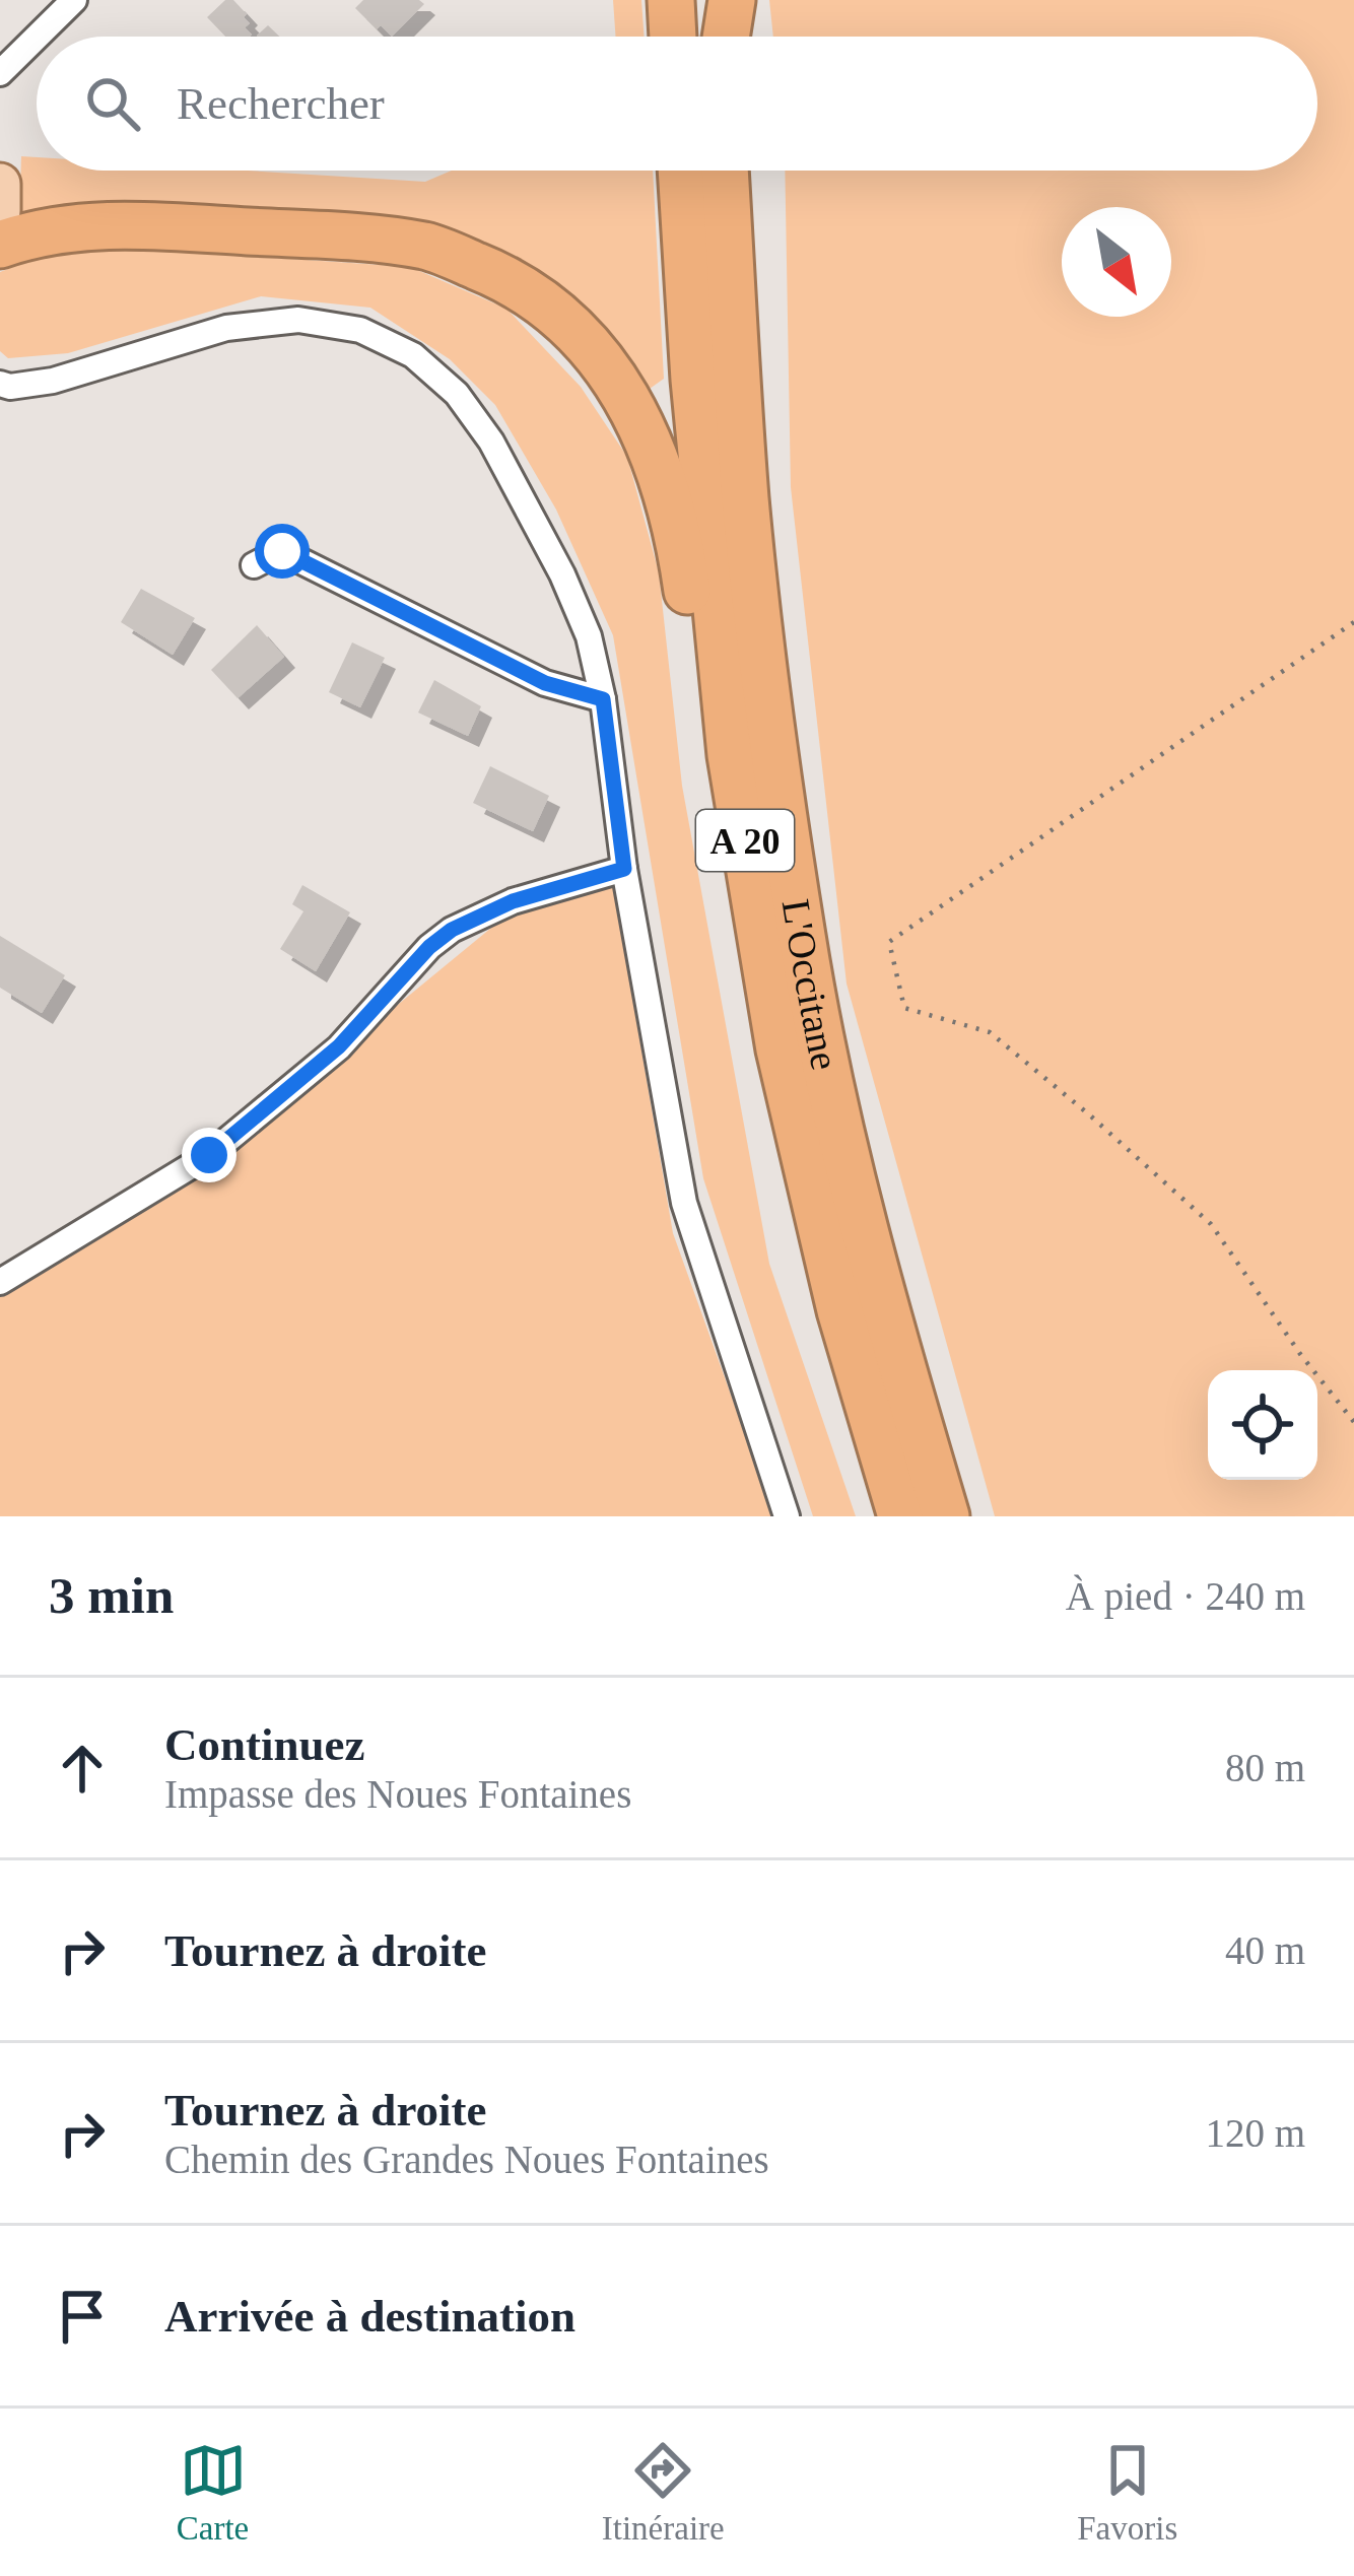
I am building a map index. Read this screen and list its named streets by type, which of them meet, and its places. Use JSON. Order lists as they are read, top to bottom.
{
  "streets": {
    "highway": ["A 20", "L'Occitane"]
  },
  "north": "bottom right",
  "page": {
    "search": "Rechercher",
    "heading": ["3 min", "À pied · 240 m"],
    "list": [
      ["Continuez", "Impasse des Noues Fontaines", "80 m"],
      ["Tournez à droite", "40 m"],
      ["Tournez à droite", "Chemin des Grandes Noues Fontaines", "120 m"],
      "Arrivée à destination"
    ],
    "nav": ["Carte", "Itinéraire", "Favoris"]
  }
}
